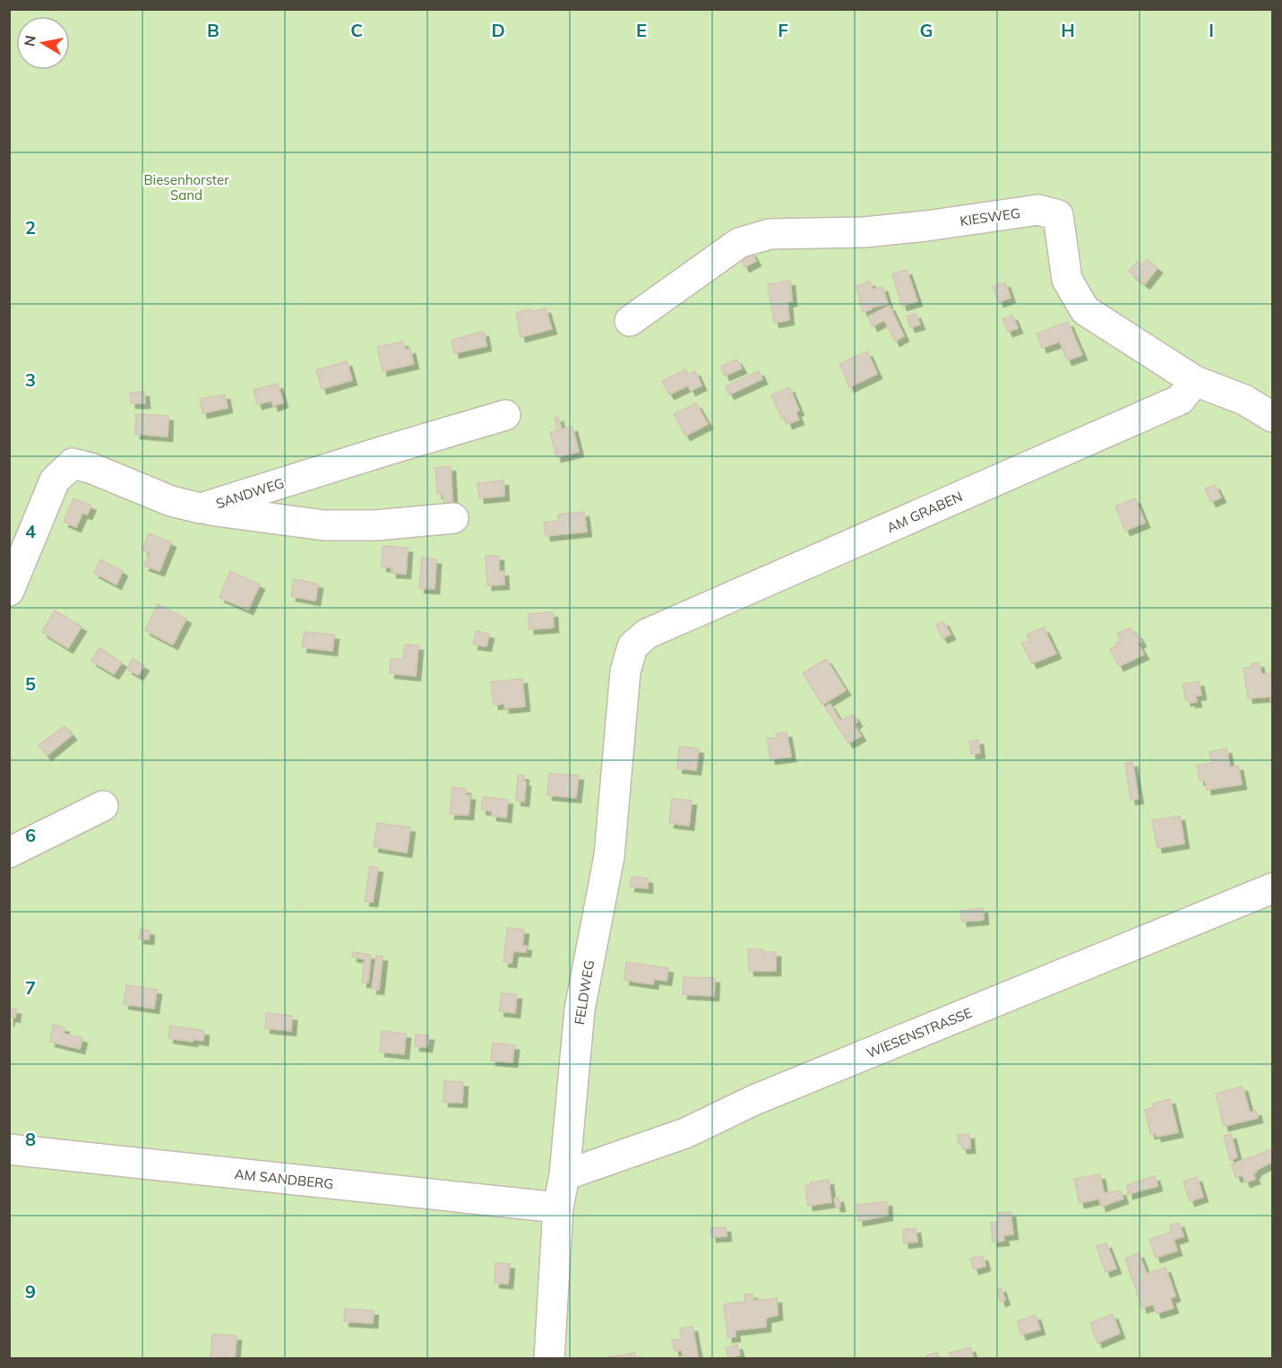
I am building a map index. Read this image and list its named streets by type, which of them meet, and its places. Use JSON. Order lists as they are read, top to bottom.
{
  "streets": {
    "lane": [
      "KIESWEG",
      "SANDWEG",
      "AM GRABEN",
      "FELDWEG",
      "WIESENSTRASSE",
      "AM SANDBERG"
    ]
  },
  "crossings": [
    ["KIESWEG", "AM GRABEN"],
    ["AM GRABEN", "FELDWEG"],
    ["FELDWEG", "WIESENSTRASSE"],
    ["FELDWEG", "AM SANDBERG"]
  ],
  "parks": ["Biesenhorster Sand"],
  "north": "left",
  "grid": {
    "columns": [
      "B",
      "C",
      "D",
      "E",
      "F",
      "G",
      "H",
      "I"
    ],
    "rows": [
      "2",
      "3",
      "4",
      "5",
      "6",
      "7",
      "8",
      "9"
    ]
  }
}
